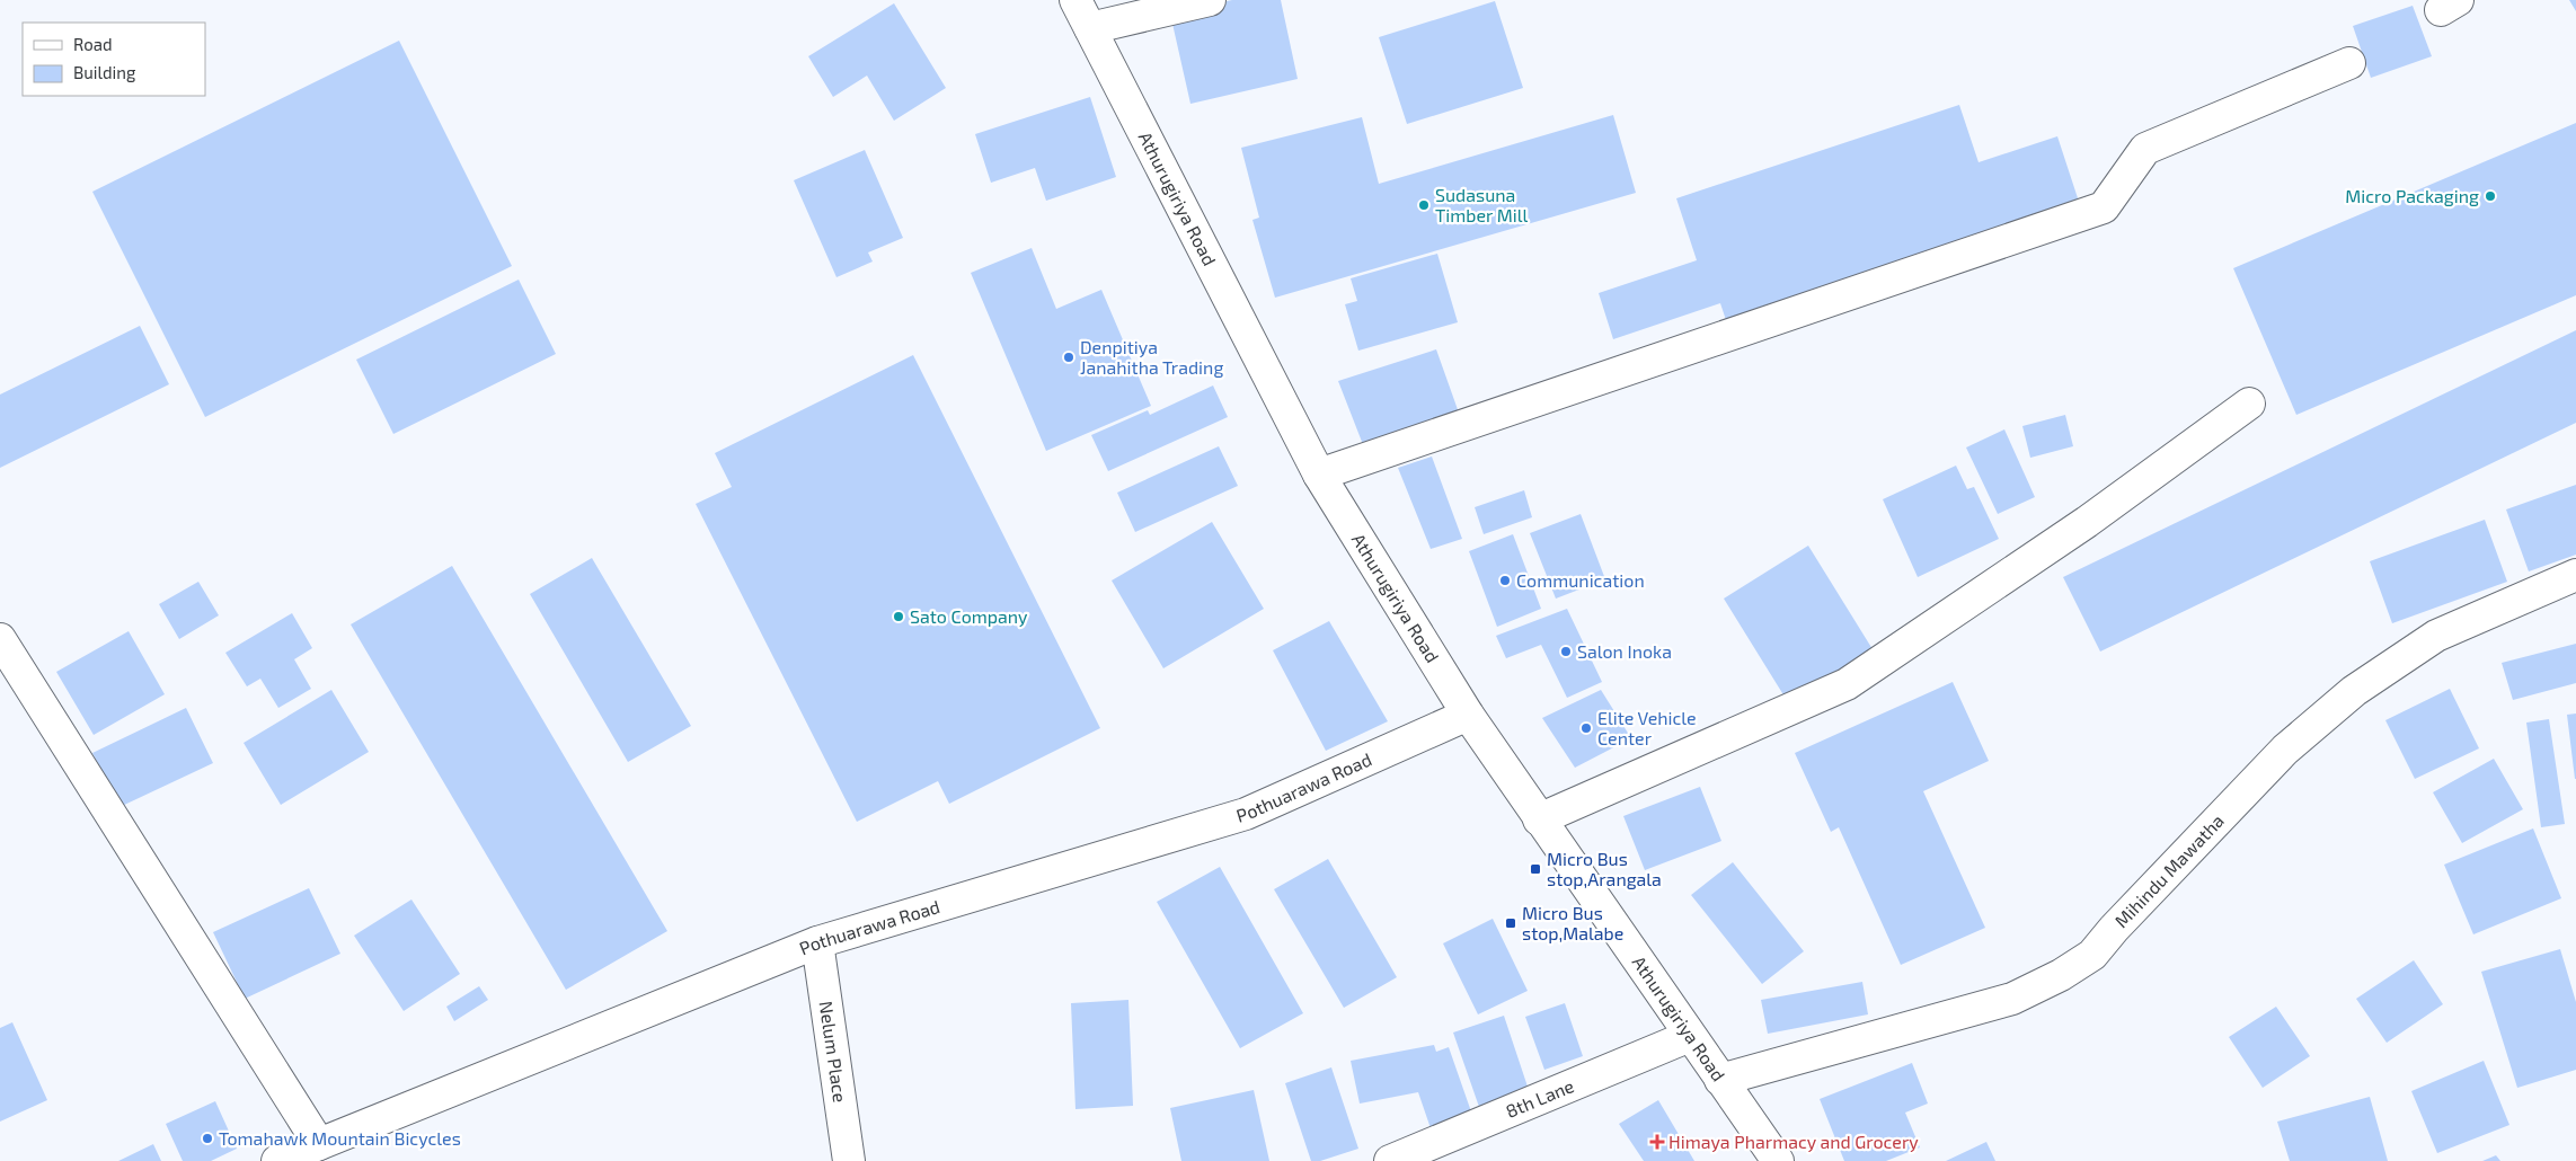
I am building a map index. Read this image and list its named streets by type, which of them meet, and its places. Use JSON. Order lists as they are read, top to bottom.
{
  "streets": {
    "street": [
      "Athurugiriya Road",
      "Pothuarawa Road",
      "Mihindu Mawatha",
      "Nelum Place",
      "8th Lane"
    ]
  },
  "crossings": [
    ["Athurugiriya Road", "Pothuarawa Road"],
    ["Athurugiriya Road", "Mihindu Mawatha"],
    ["Athurugiriya Road", "8th Lane"],
    ["Pothuarawa Road", "Nelum Place"]
  ],
  "places": {
    "other": [
      "Micro Packaging",
      "Sudasuna Timber Mill",
      "Denpitiya Janahitha Trading",
      "Communication",
      "Sato Company",
      "Salon Inoka",
      "Elite Vehicle Center",
      "Tomahawk Mountain Bicycles"
    ],
    "transit": ["Micro Bus stop,Arangala", "Micro Bus stop,Malabe"],
    "health": ["Himaya Pharmacy and Grocery"]
  },
  "legend": ["Road", "Building"]
}
